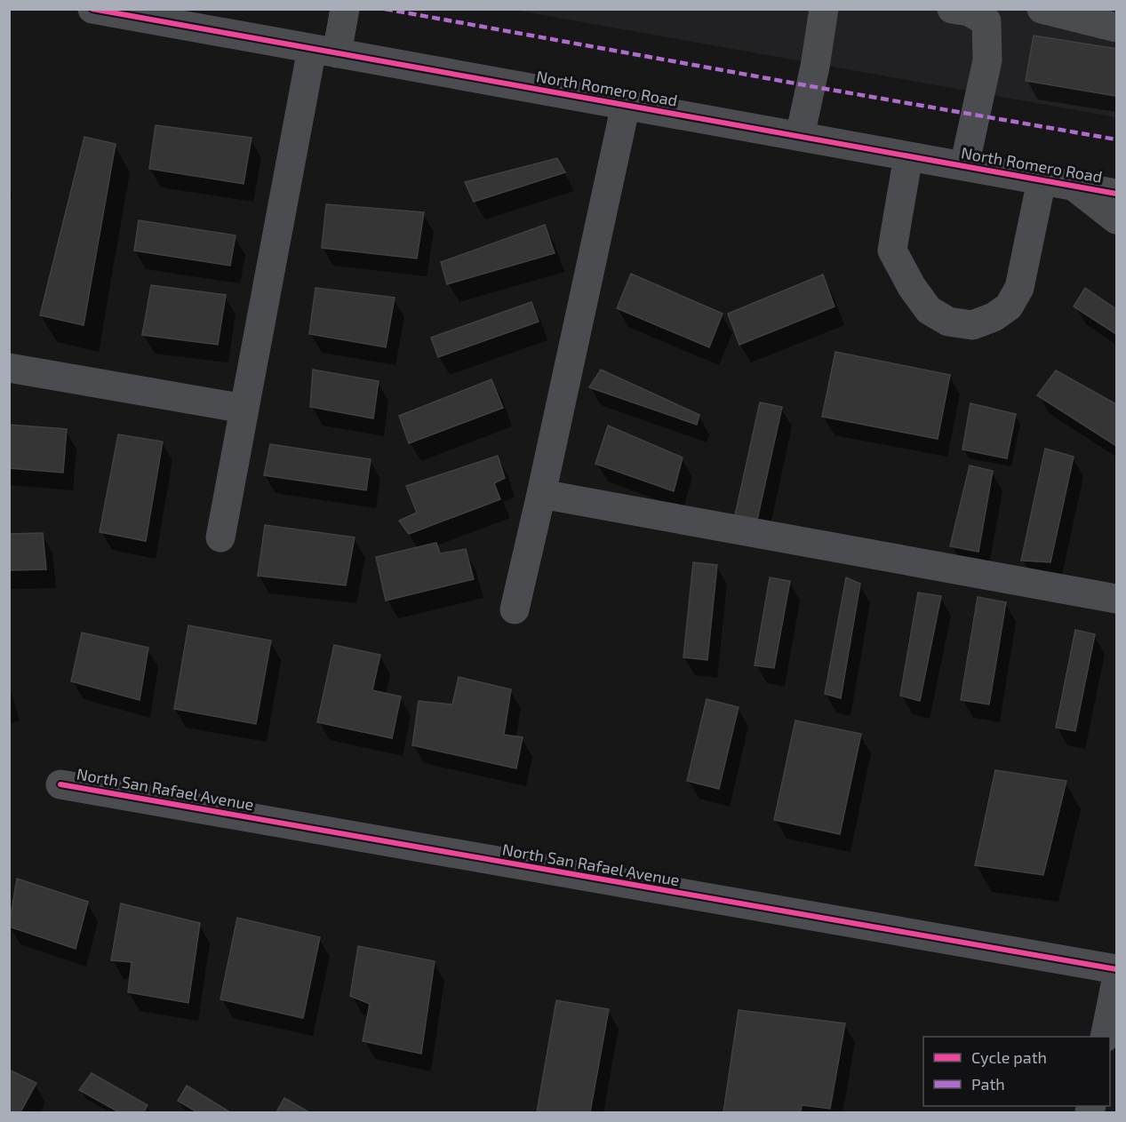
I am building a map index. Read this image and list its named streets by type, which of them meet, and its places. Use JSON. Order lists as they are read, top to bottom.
{
  "streets": {
    "street": ["North Romero Road", "North San Rafael Avenue"]
  },
  "legend": ["Cycle path", "Path"]
}
